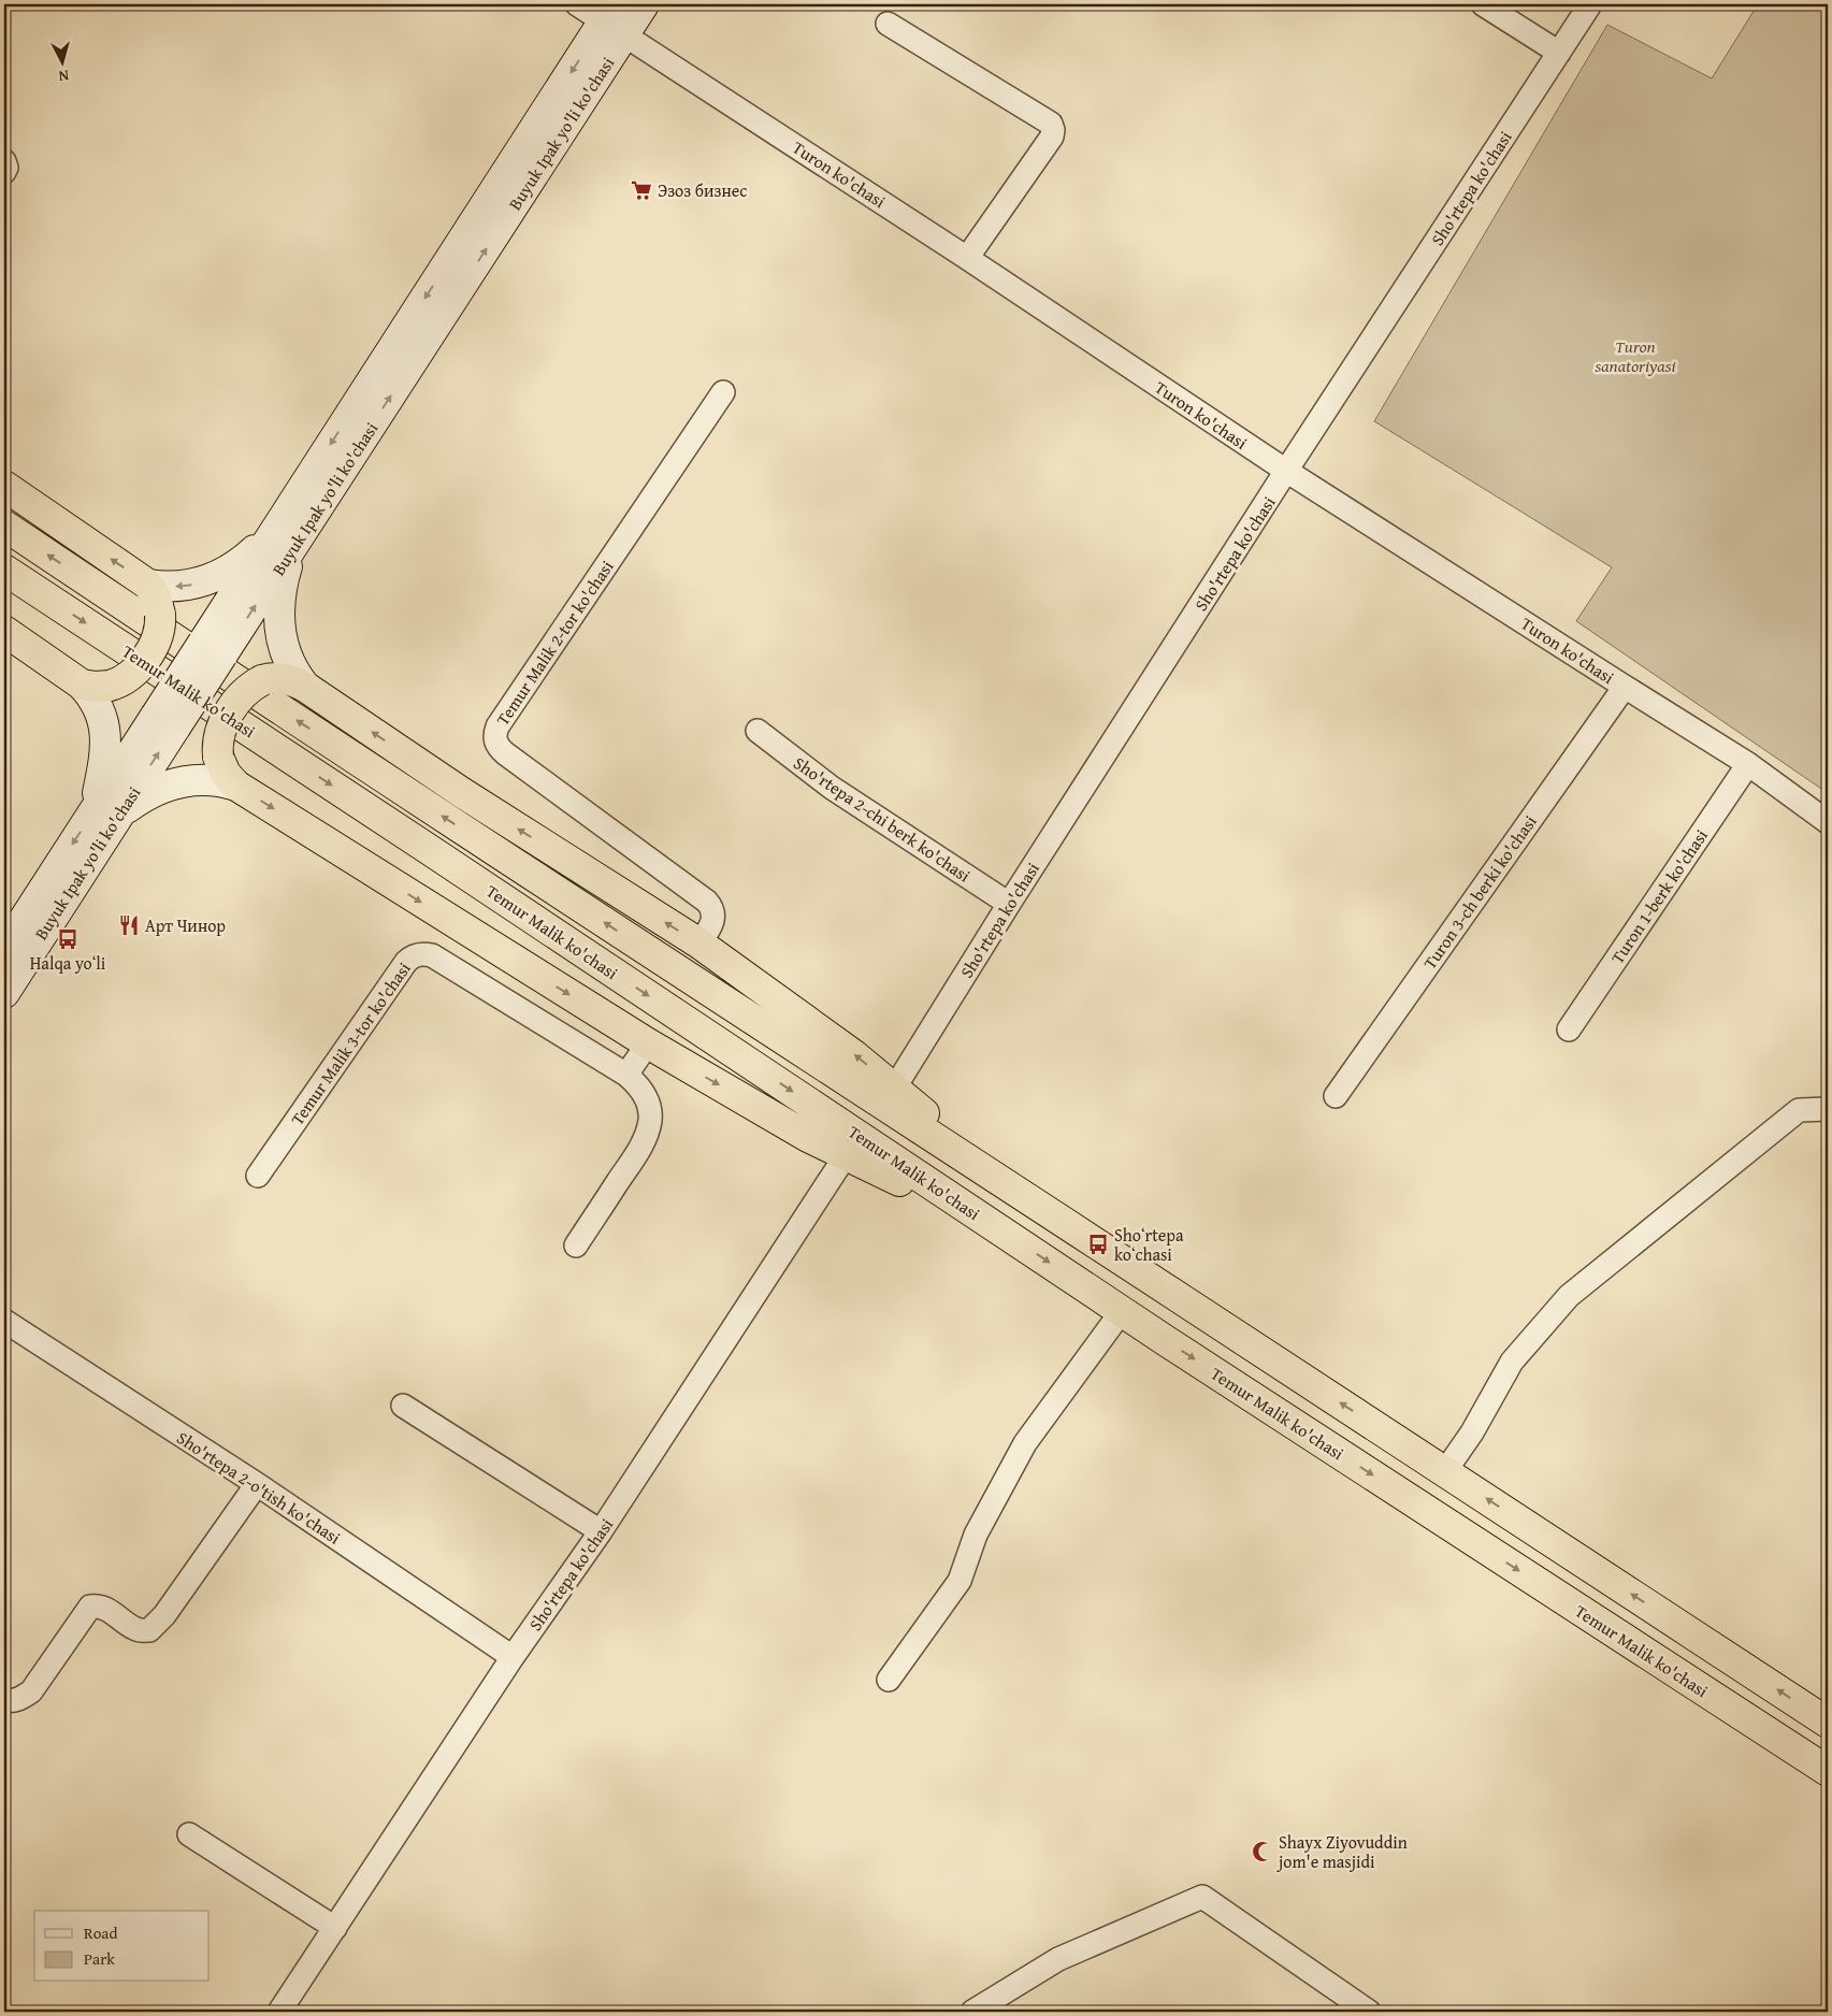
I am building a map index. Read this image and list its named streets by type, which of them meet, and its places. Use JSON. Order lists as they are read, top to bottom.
{
  "streets": {
    "highway": ["Temur Malik ko'chasi"],
    "main road": ["Buyuk Ipak yo'li ko'chasi"],
    "street": [
      "Turon ko'chasi",
      "Sho'rtepa ko'chasi",
      "Temur Malik 2-tor ko'chasi",
      "Sho'rtepa 2-chi berk ko'chasi",
      "Turon 3-ch berki ko'chasi",
      "Turon 1-berk ko'chasi",
      "Temur Malik 3-tor ko'chasi",
      "Sho'rtepa 2-o'tish ko'chasi"
    ]
  },
  "crossings": [
    ["Buyuk Ipak yo'li ko'chasi", "Turon ko'chasi"],
    ["Turon ko'chasi", "Sho'rtepa ko'chasi"],
    ["Turon ko'chasi", "Turon 3-ch berki ko'chasi"],
    ["Turon ko'chasi", "Turon 1-berk ko'chasi"],
    ["Sho'rtepa ko'chasi", "Temur Malik ko'chasi"],
    ["Sho'rtepa ko'chasi", "Sho'rtepa 2-chi berk ko'chasi"],
    ["Sho'rtepa ko'chasi", "Sho'rtepa 2-o'tish ko'chasi"]
  ],
  "parks": ["Turon sanatoriyasi"],
  "places": {
    "supermarket": ["Эзоз бизнес"],
    "restaurant": ["Арт Чинор"],
    "bus stop": ["Halqa yoʻli", "Shoʻrtepa koʻchasi"],
    "mosque": ["Shayx Ziyovuddin jom'e masjidi"]
  },
  "legend": ["Road", "Park"],
  "north": "bottom"
}
